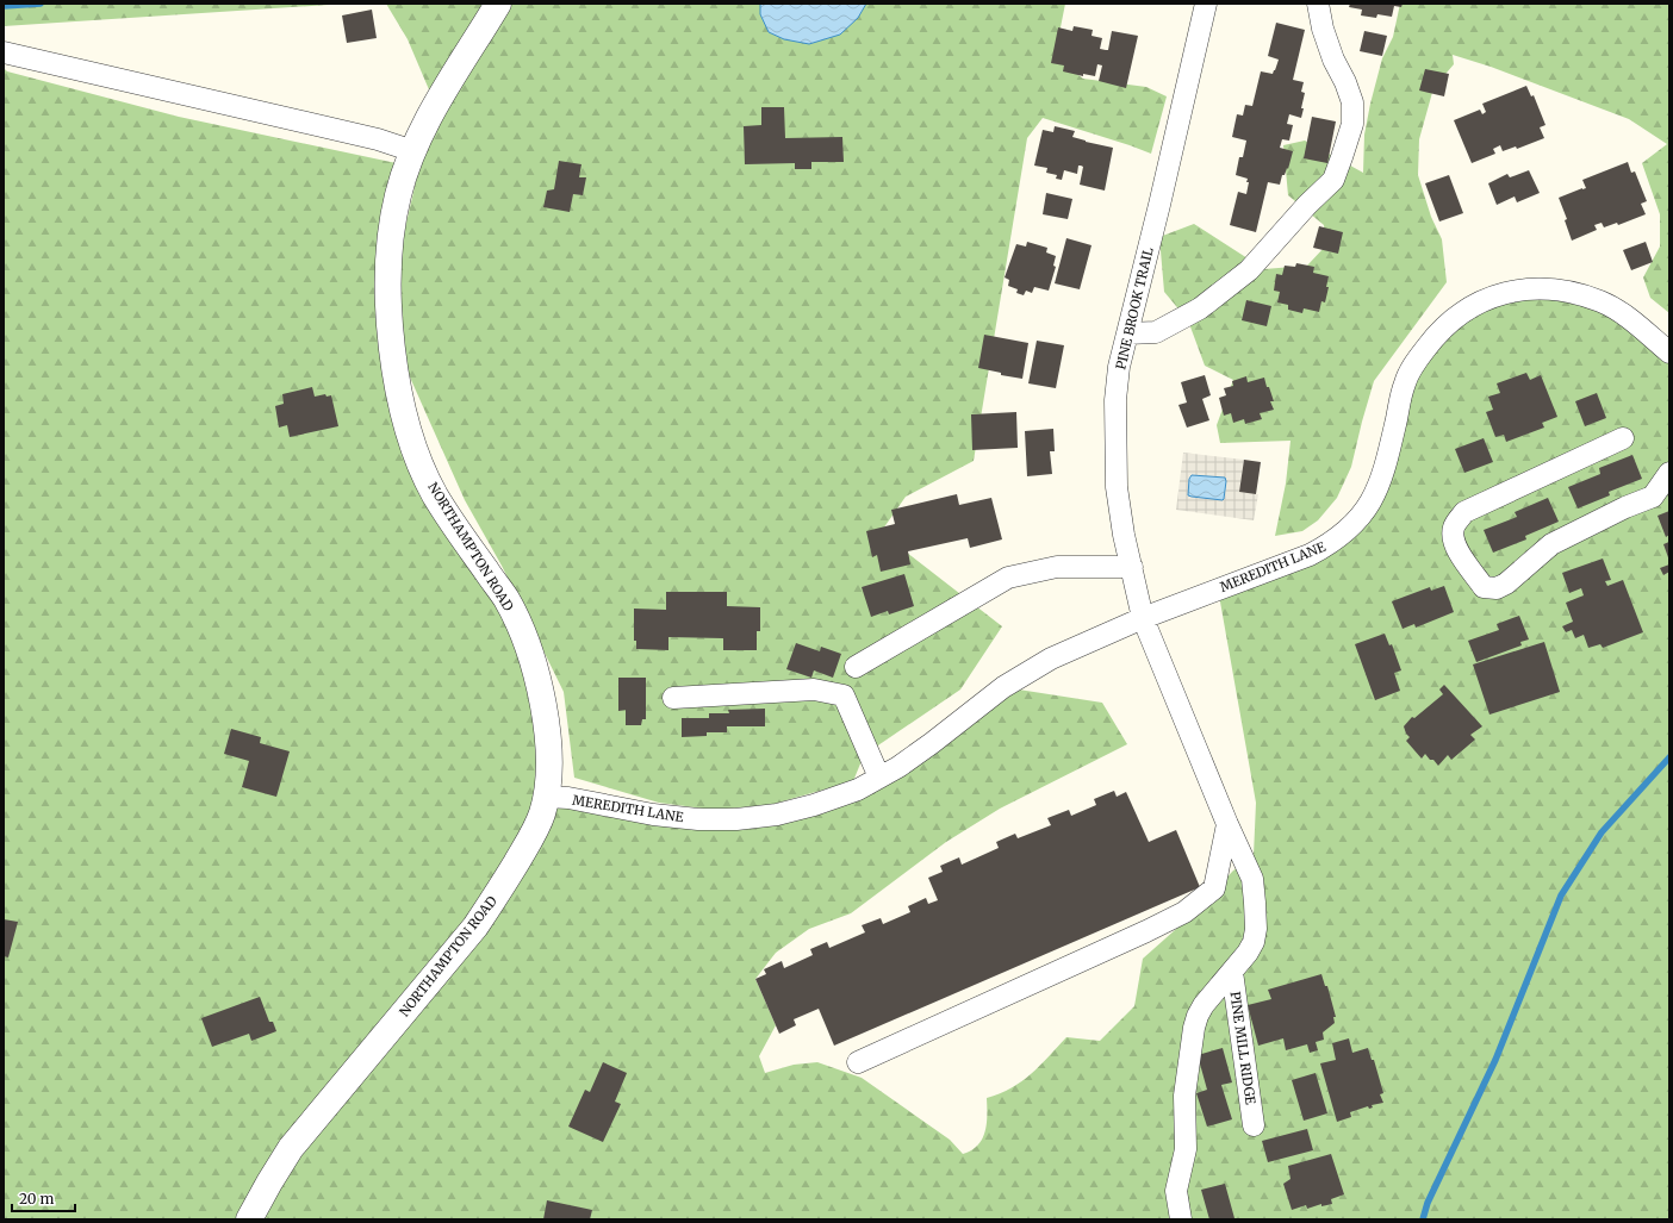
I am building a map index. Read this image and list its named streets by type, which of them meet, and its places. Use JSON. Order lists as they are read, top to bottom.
{
  "streets": {
    "street": [
      "PINE BROOK TRAIL",
      "NORTHAMPTON ROAD",
      "MEREDITH LANE",
      "PINE MILL RIDGE"
    ]
  },
  "crossings": [
    ["PINE BROOK TRAIL", "MEREDITH LANE"],
    ["NORTHAMPTON ROAD", "MEREDITH LANE"]
  ],
  "scale_bar": "20 m"
}
